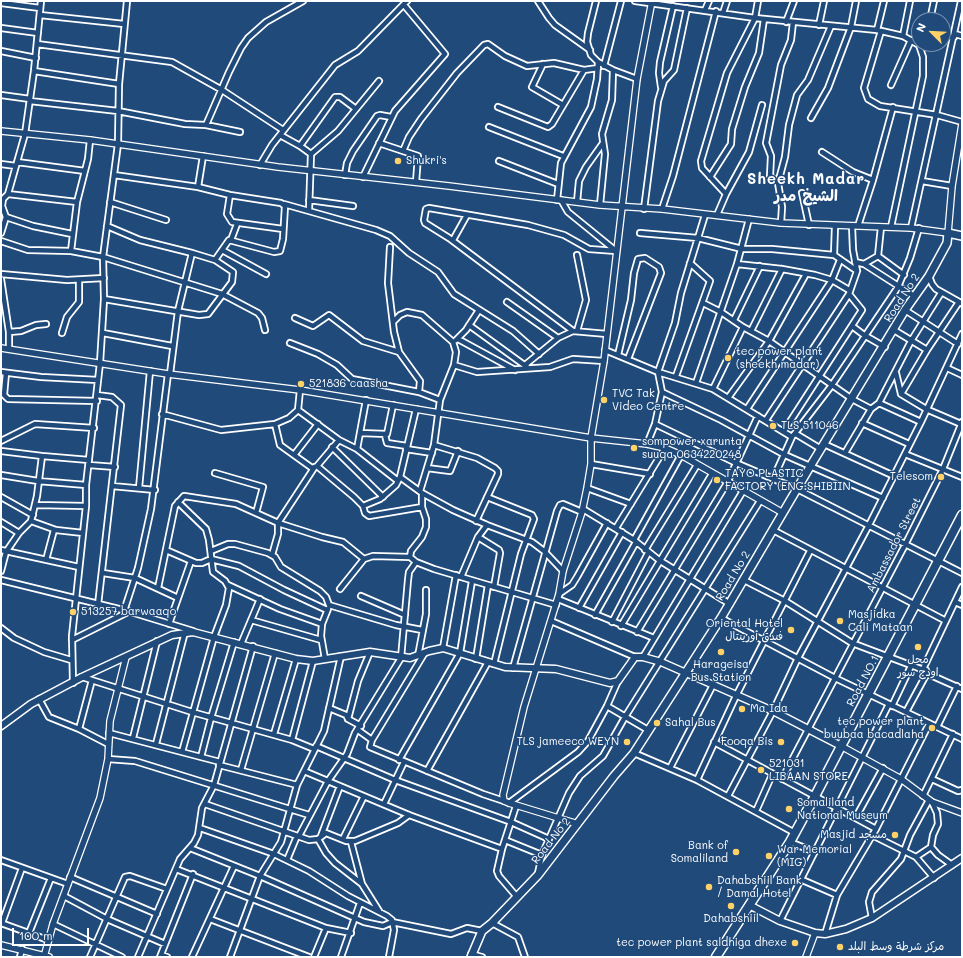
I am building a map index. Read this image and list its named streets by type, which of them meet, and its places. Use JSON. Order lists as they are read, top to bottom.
{
  "streets": {
    "highway": ["Road NO.1"],
    "main road": ["Road No 2"],
    "street": ["Ambassador Street"]
  },
  "districts": ["Sheekh Madar الشيخ مدر"],
  "places": [
    "Shukri's",
    "tec power plant (sheekh madar)",
    "521836 caasha",
    "TVC Tak Video Centre",
    "TLS 511046",
    "sompower xarunta suuqa 0634220248",
    "Telesom",
    "TAYO PLASTIC FACTORY (ENG:SHIBIIN",
    "513257 barwaaqo",
    "Masjidka Cali Mataan",
    "Oriental Hotel فندق أورينتال",
    "محل اودج سور",
    "Harageisa Bus Station",
    "Ma Ida",
    "Sahal Bus",
    "tec power plant buubaa bacadlaha",
    "TLS jameeco WEYN",
    "Fooqa Bis",
    "521031 LIBAAN STORE",
    "Somaliland National Museum",
    "Masjid مسجد",
    "Bank of Somaliland",
    "War Memorial (MIG)",
    "Dahabshiil Bank / Damal Hotel",
    "Dahabshiil",
    "tec power plant saldhiga dhexe",
    "مركز شرطة وسط البلد"
  ],
  "scale_bar": "100 m",
  "north": "top left"
}
